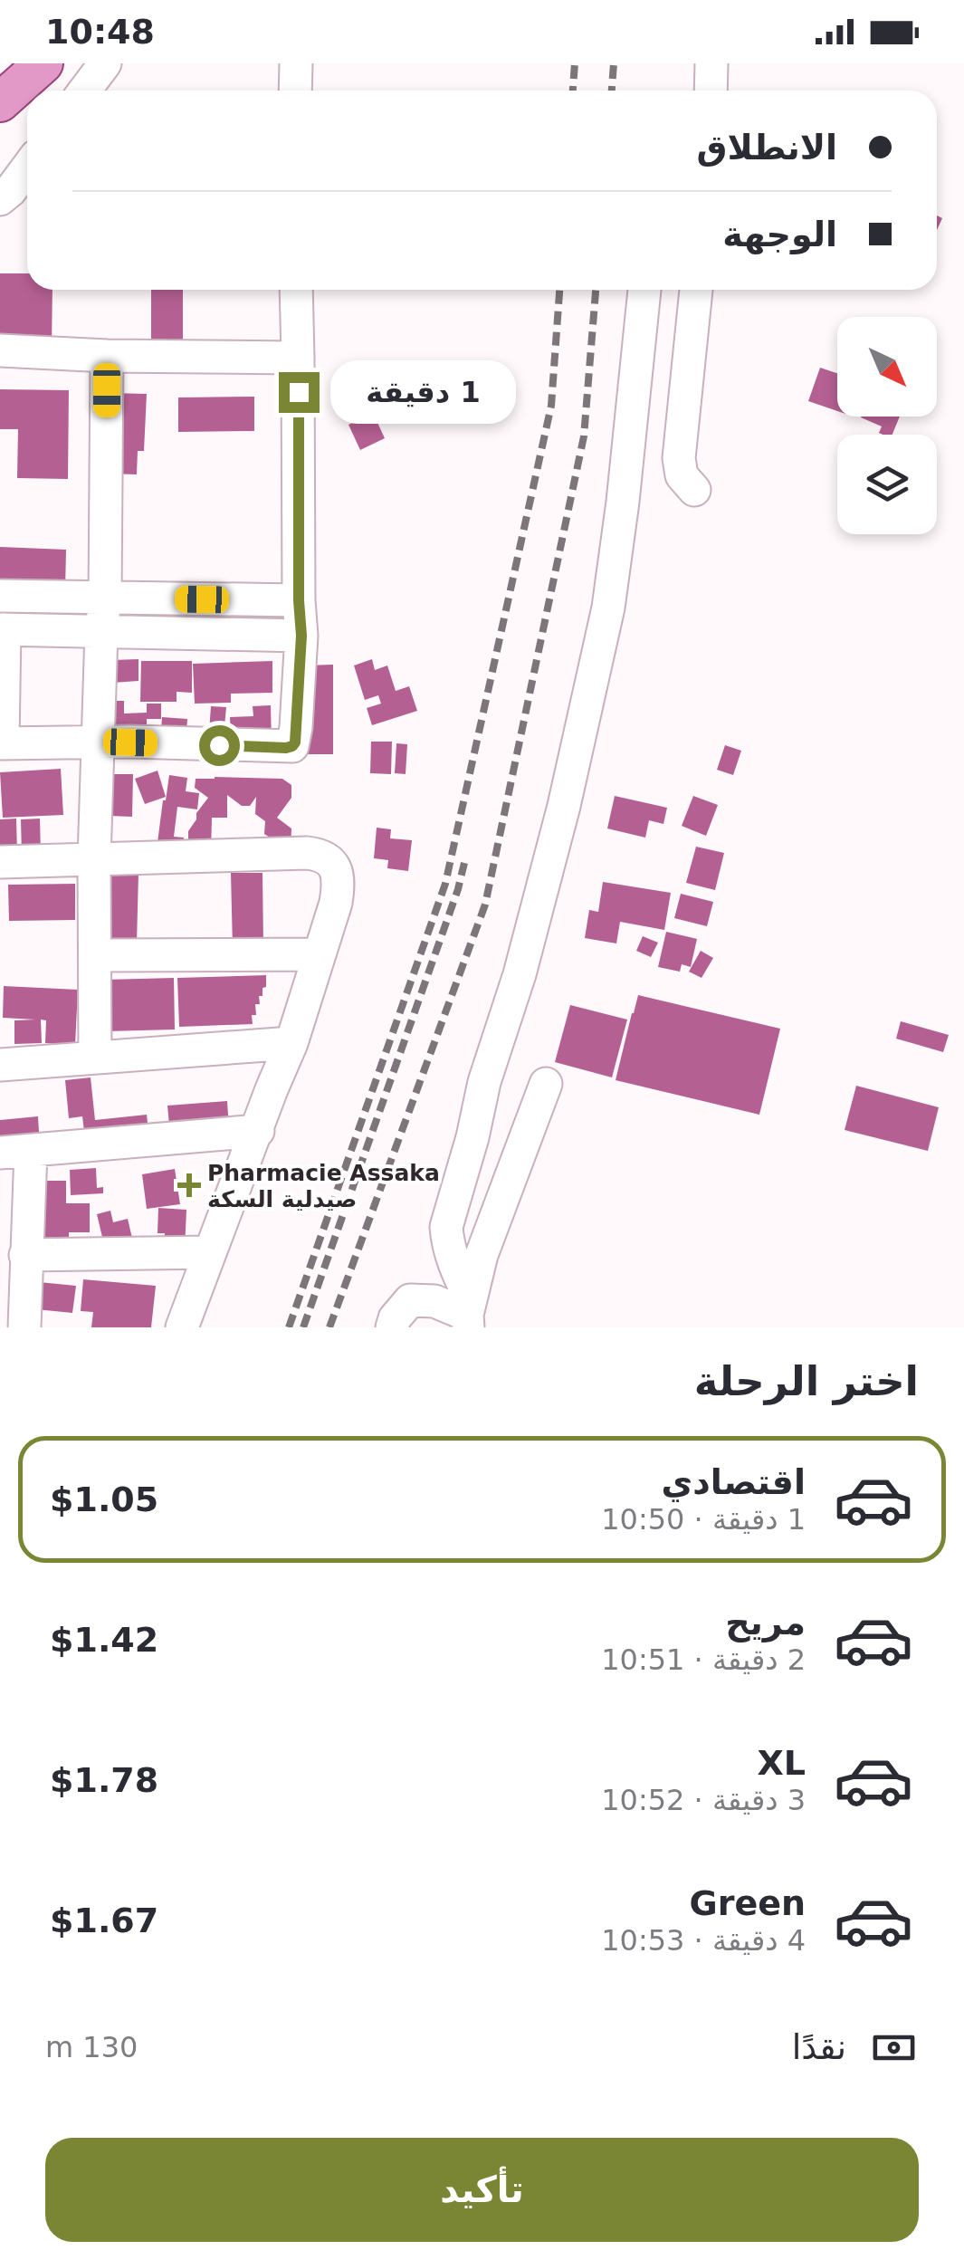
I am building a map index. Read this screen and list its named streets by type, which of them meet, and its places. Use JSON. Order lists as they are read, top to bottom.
{
  "places": {
    "health": ["Pharmacie Assaka صيدلية السكة"]
  },
  "north": "bottom right",
  "page": {
    "status": "10:48",
    "banner": ["الانطلاق", "الوجهة"],
    "bubble": "1 دقيقة",
    "heading": "اختر الرحلة",
    "list": [
      {
        "name": "اقتصادي",
        "note": "1 دقيقة · 10:50",
        "value": "$1.05"
      },
      {
        "name": "مريح",
        "note": "2 دقيقة · 10:51",
        "value": "$1.42"
      },
      {
        "name": "XL",
        "note": "3 دقيقة · 10:52",
        "value": "$1.78"
      },
      {
        "name": "Green",
        "note": "4 دقيقة · 10:53",
        "value": "$1.67"
      }
    ],
    "pay": ["نقدًا", "130 m"],
    "buttons": "تأكيد"
  }
}
